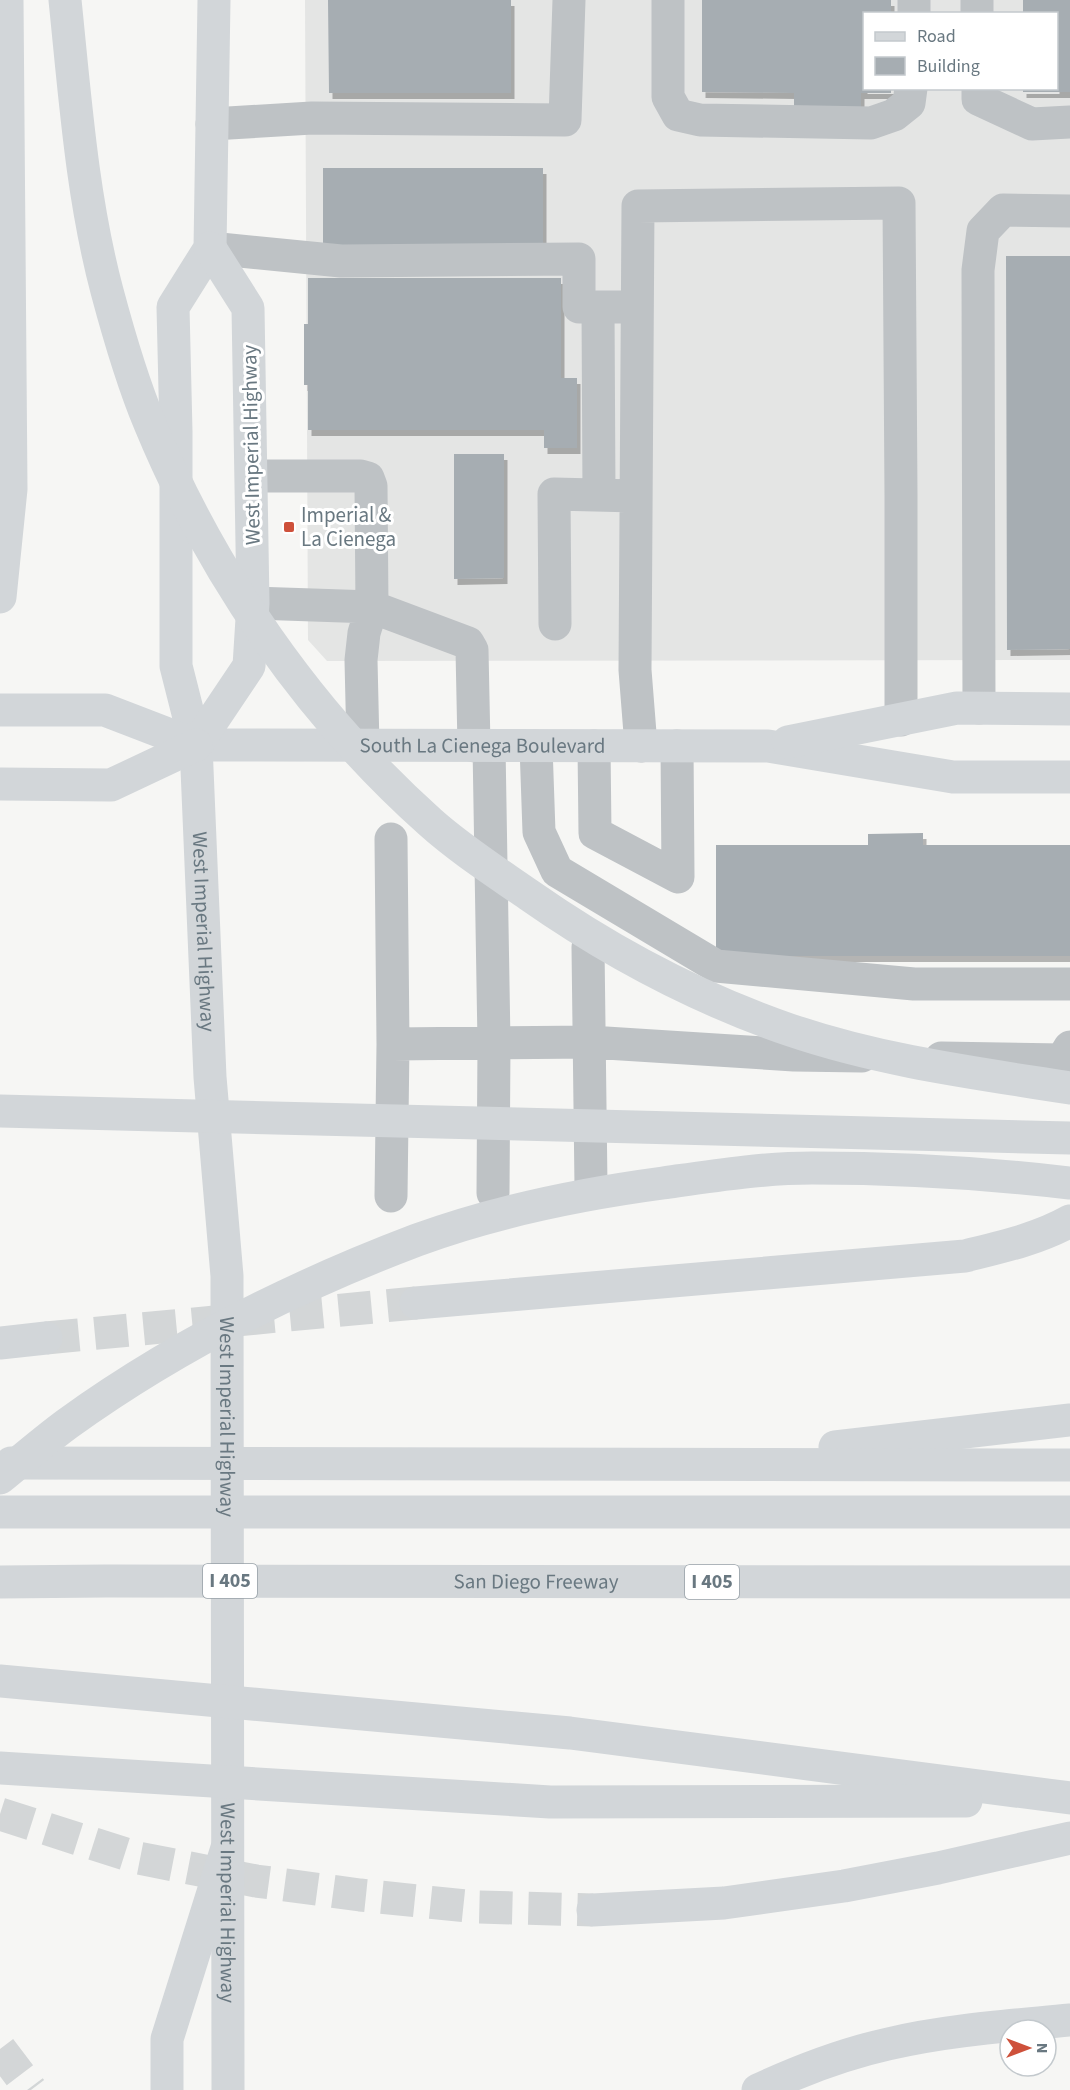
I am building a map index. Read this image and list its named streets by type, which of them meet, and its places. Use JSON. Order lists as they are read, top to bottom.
{
  "streets": {
    "main road": [
      "West Imperial Highway",
      "South La Cienega Boulevard",
      "I 405",
      "San Diego Freeway"
    ]
  },
  "crossings": [
    ["West Imperial Highway", "South La Cienega Boulevard"]
  ],
  "places": {
    "transit": ["Imperial & La Cienega"]
  },
  "legend": ["Road", "Building"],
  "north": "right"
}
